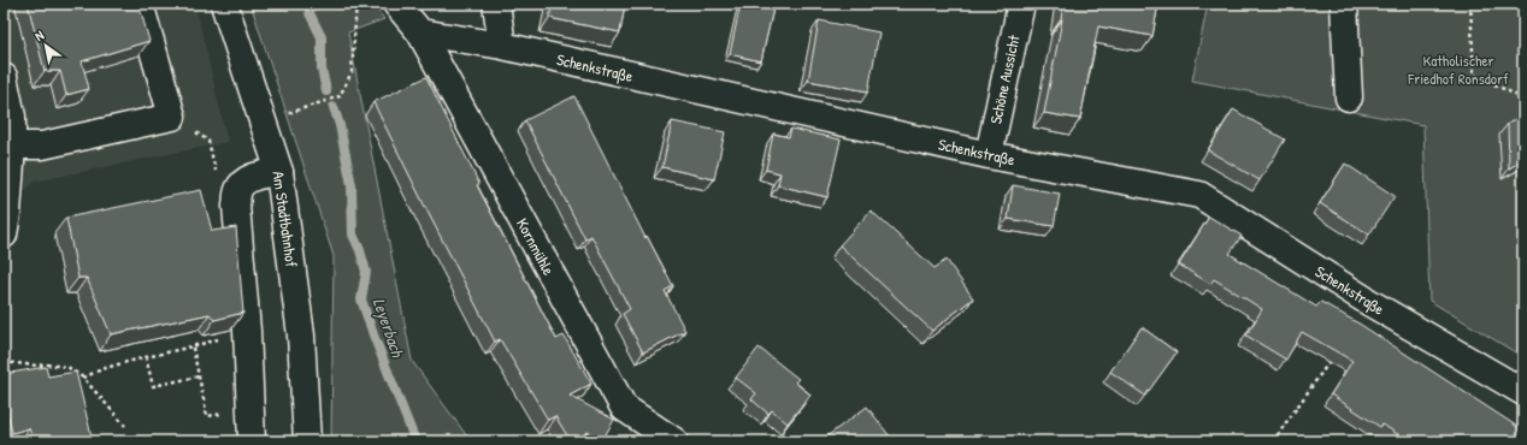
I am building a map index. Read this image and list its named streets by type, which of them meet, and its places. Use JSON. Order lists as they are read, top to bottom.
{
  "streets": {
    "street": [
      "Schenkstraße",
      "Schöne Aussicht",
      "Am Stadtbahnhof",
      "Kornmühle"
    ]
  },
  "crossings": [
    ["Schenkstraße", "Schöne Aussicht"],
    ["Schenkstraße", "Kornmühle"]
  ],
  "water": ["Leyerbach"],
  "parks": ["Katholischer Friedhof Ronsdorf"],
  "north": "top left"
}
